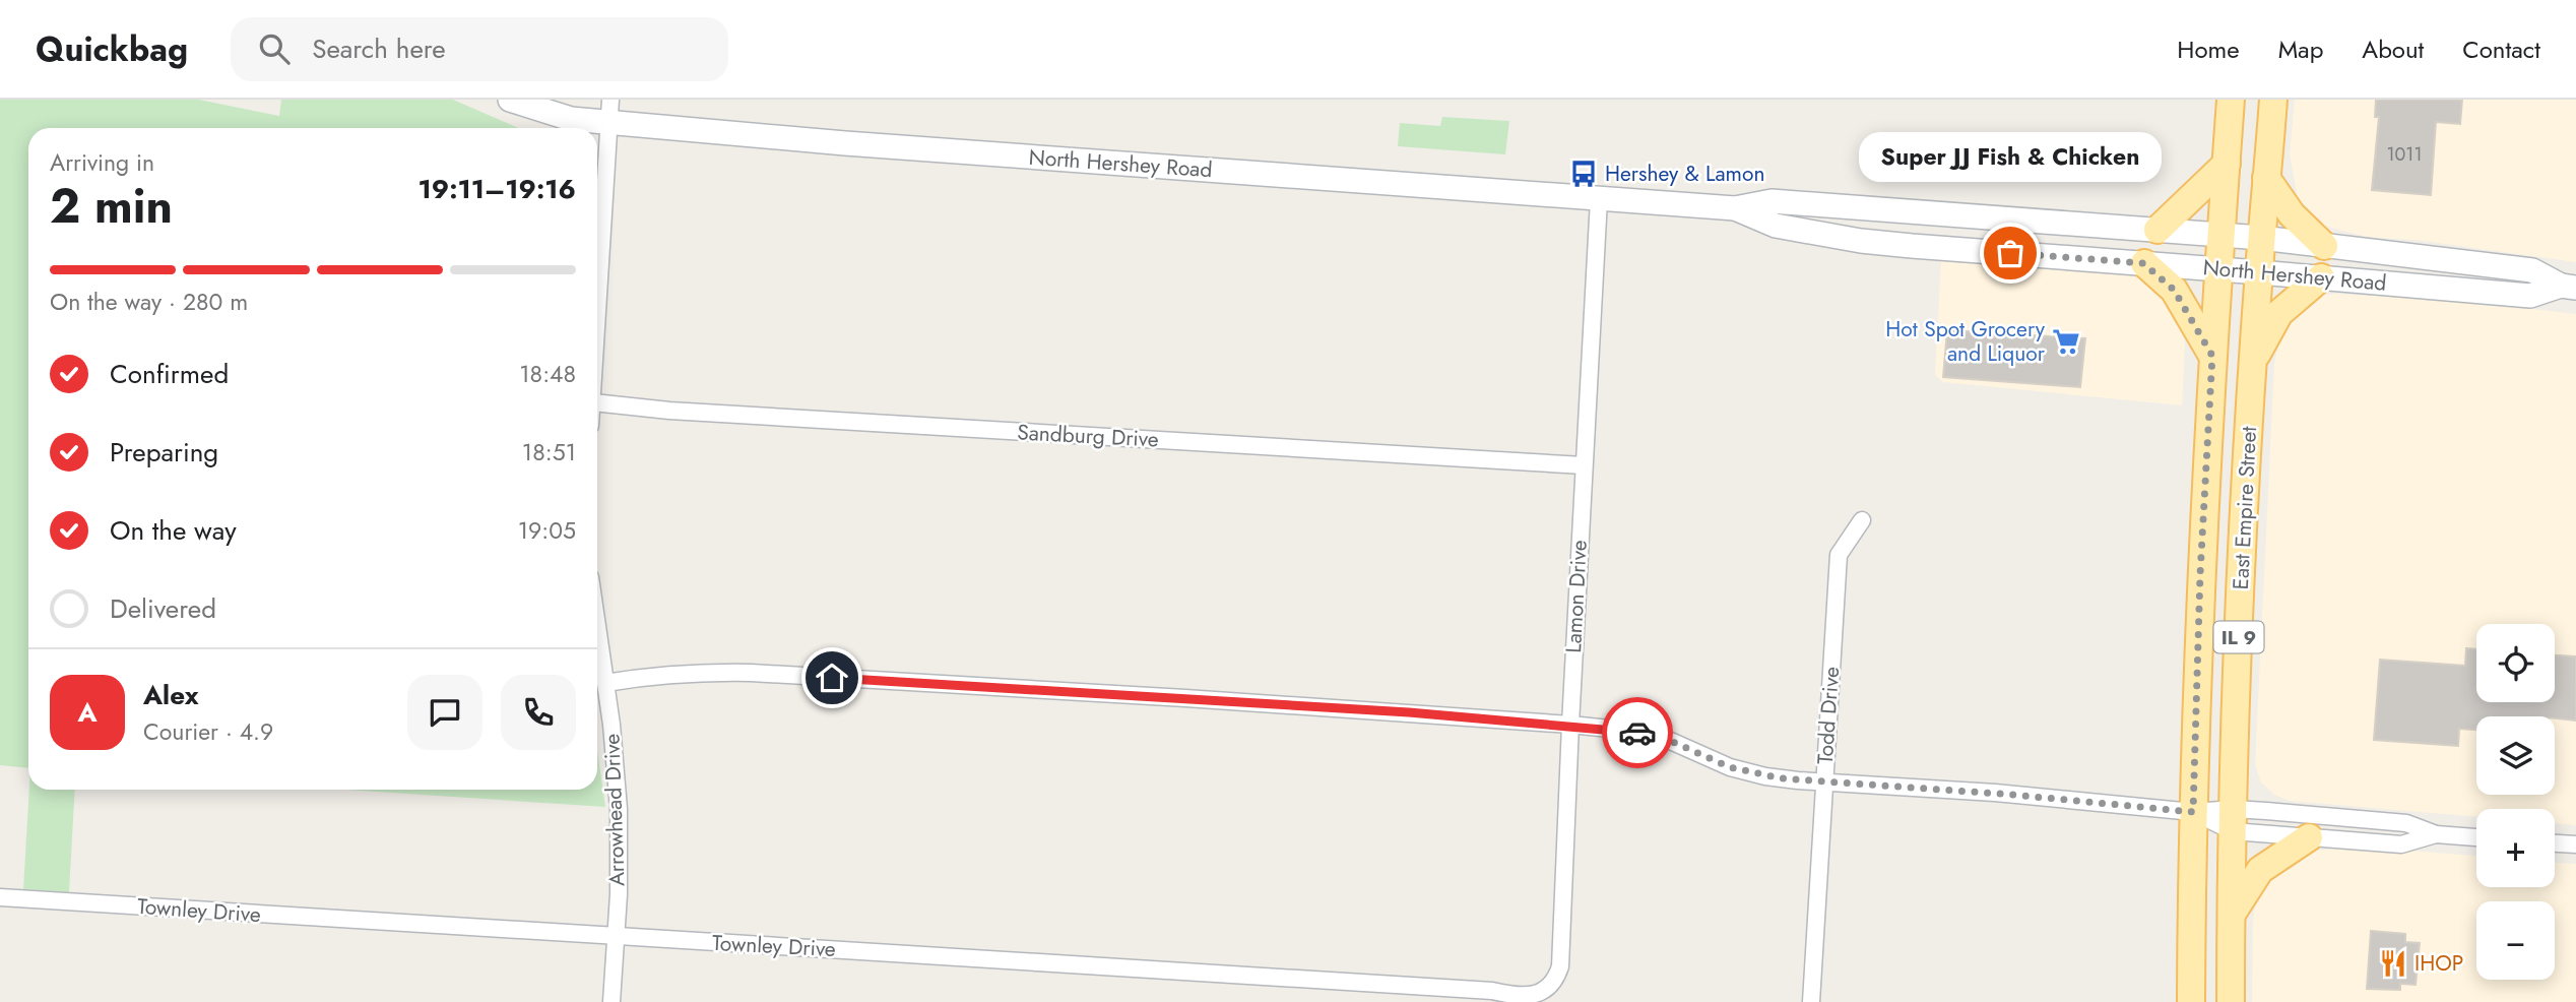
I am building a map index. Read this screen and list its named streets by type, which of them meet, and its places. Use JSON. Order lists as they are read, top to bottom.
{
  "streets": {
    "main road": ["North Hershey Road", "East Empire Street", "IL 9"],
    "street": [
      "Sandburg Drive",
      "Lamon Drive",
      "Todd Drive",
      "Arrowhead Drive",
      "Townley Drive"
    ]
  },
  "crossings": [
    ["North Hershey Road", "East Empire Street"],
    ["North Hershey Road", "Lamon Drive"],
    ["Sandburg Drive", "Lamon Drive"],
    ["Lamon Drive", "Townley Drive"],
    ["Arrowhead Drive", "Townley Drive"]
  ],
  "places": {
    "bus stop": ["Hershey & Lamon"],
    "other": ["Super JJ Fish & Chicken"],
    "supermarket": ["Hot Spot Grocery and Liquor"],
    "restaurant": ["IHOP"]
  },
  "house_numbers": ["1011"],
  "page": {
    "header": "Quickbag",
    "search": "Search here",
    "nav": [
      "Home",
      "Map",
      "About",
      "Contact"
    ],
    "heading": ["2 min", "Arriving in", "19:11–19:16"],
    "panel": ["Alex", "Courier · 4.9"],
    "bubble": "Super JJ Fish & Chicken",
    "bar": "On the way · 280 m",
    "list": [
      ["Confirmed", "18:48"],
      ["Preparing", "18:51"],
      ["On the way", "19:05"],
      "Delivered"
    ],
    "map_buttons": ["+", "−"],
    "round": "A"
  }
}
